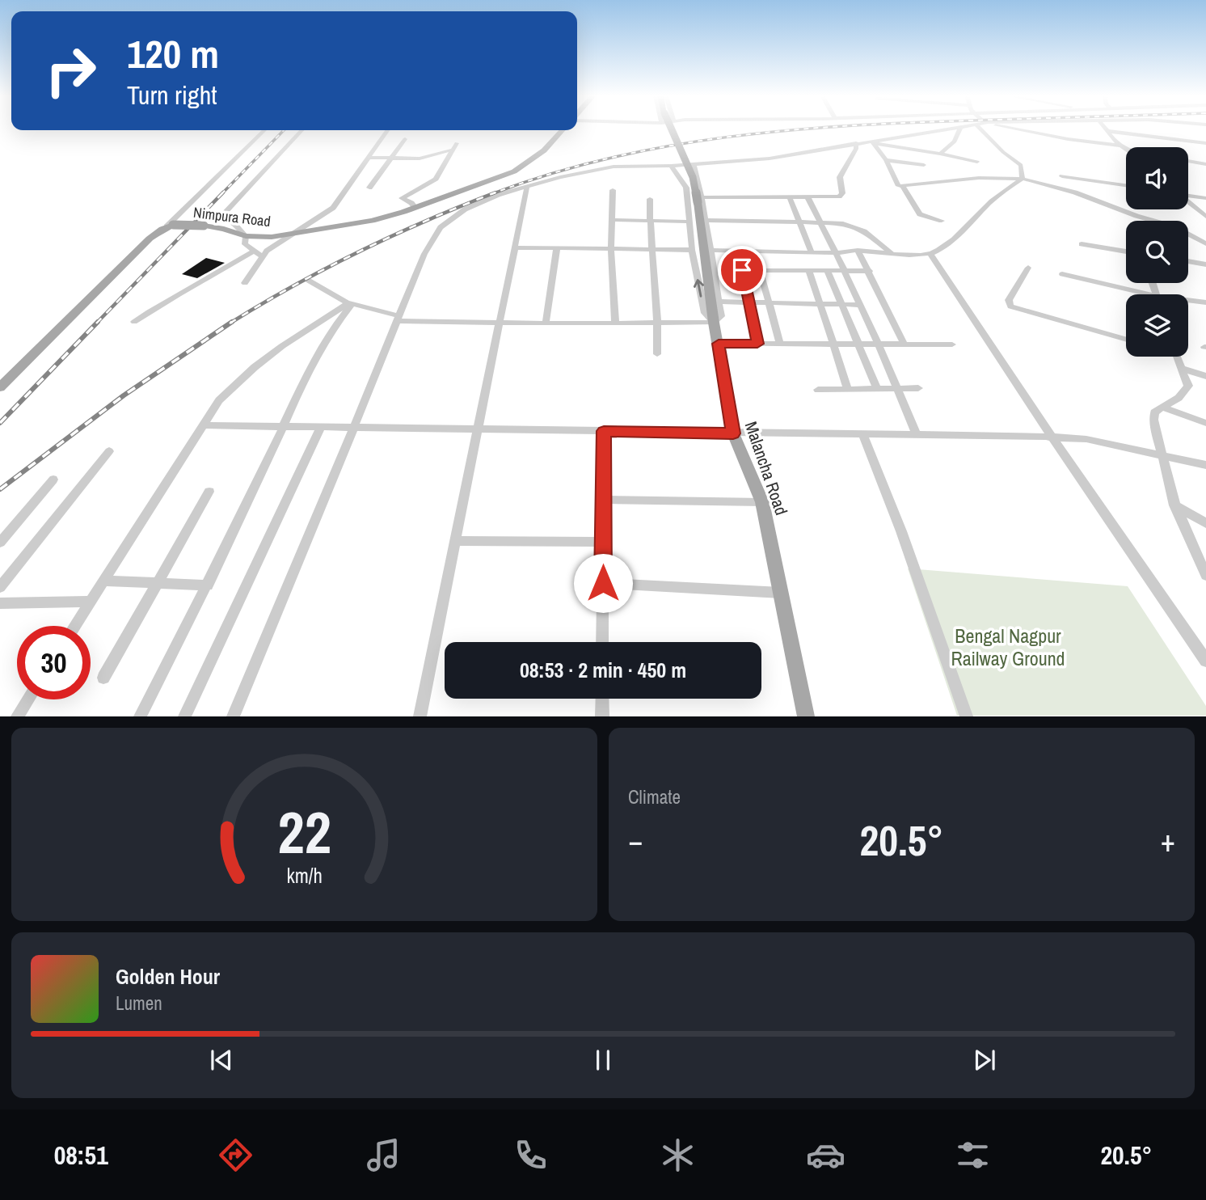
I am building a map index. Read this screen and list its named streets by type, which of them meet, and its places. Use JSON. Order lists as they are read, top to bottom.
{
  "streets": {
    "main road": ["Nimpura Road", "Malancha Road"]
  },
  "parks": ["Bengal Nagpur Railway Ground"],
  "page": {
    "turn": ["120 m", "Turn right"],
    "limit": "30",
    "trip": "08:53 · 2 min · 450 m",
    "tile": "Climate",
    "heat": ["−", "20.5°", "+"],
    "song": ["Golden Hour", "Lumen"],
    "tabs": ["08:51", "20.5°"],
    "gauge": ["22", "km/h"]
  }
}
